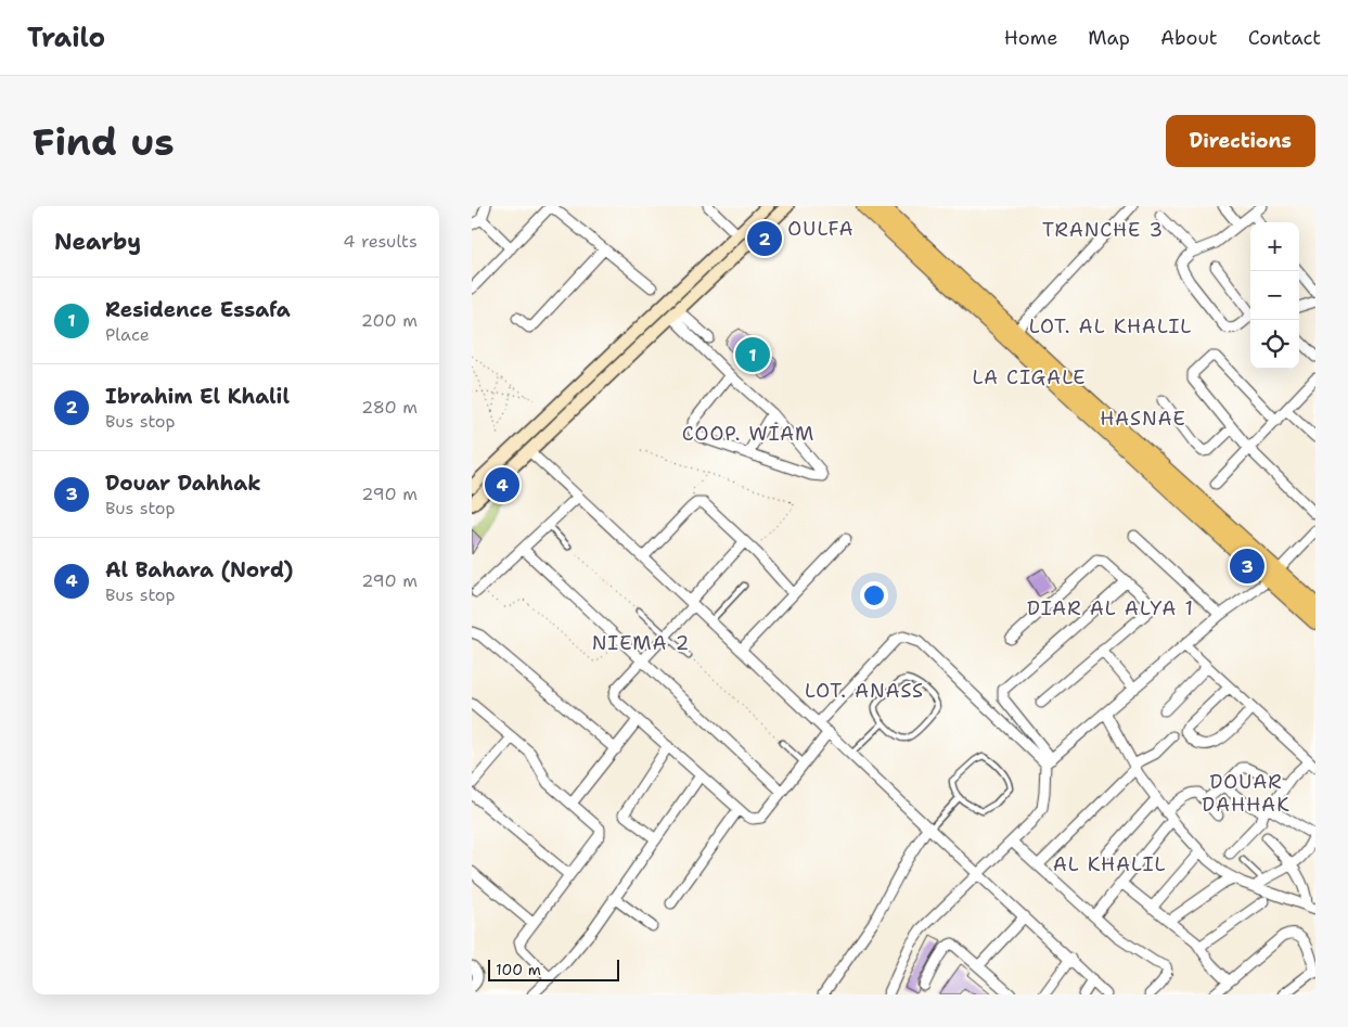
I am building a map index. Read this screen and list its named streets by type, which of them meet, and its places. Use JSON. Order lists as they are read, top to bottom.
{
  "districts": [
    "OULFA",
    "TRANCHE 3",
    "LOT. AL KHALIL",
    "LA CIGALE",
    "HASNAE",
    "COOP. WIAM",
    "DIAR AL ALYA 1",
    "NIEMA 2",
    "LOT. ANASS",
    "DOUAR DAHHAK",
    "AL KHALIL"
  ],
  "scale_bar": "100 m",
  "page": {
    "header": "Trailo",
    "nav": [
      "Home",
      "Map",
      "About",
      "Contact"
    ],
    "buttons": "Directions",
    "title": "Find us",
    "heading": ["Nearby", "4 results"],
    "pins": [
      "2",
      "1",
      "4",
      "3"
    ],
    "map_buttons": ["+", "−"],
    "list": [
      {
        "mark": "1",
        "name": "Residence Essafa",
        "note": "Place",
        "value": "200 m"
      },
      {
        "mark": "2",
        "name": "Ibrahim El Khalil",
        "note": "Bus stop",
        "value": "280 m"
      },
      {
        "mark": "3",
        "name": "Douar Dahhak",
        "note": "Bus stop",
        "value": "290 m"
      },
      {
        "mark": "4",
        "name": "Al Bahara (Nord)",
        "note": "Bus stop",
        "value": "290 m"
      }
    ],
    "scale": "100 m"
  }
}
